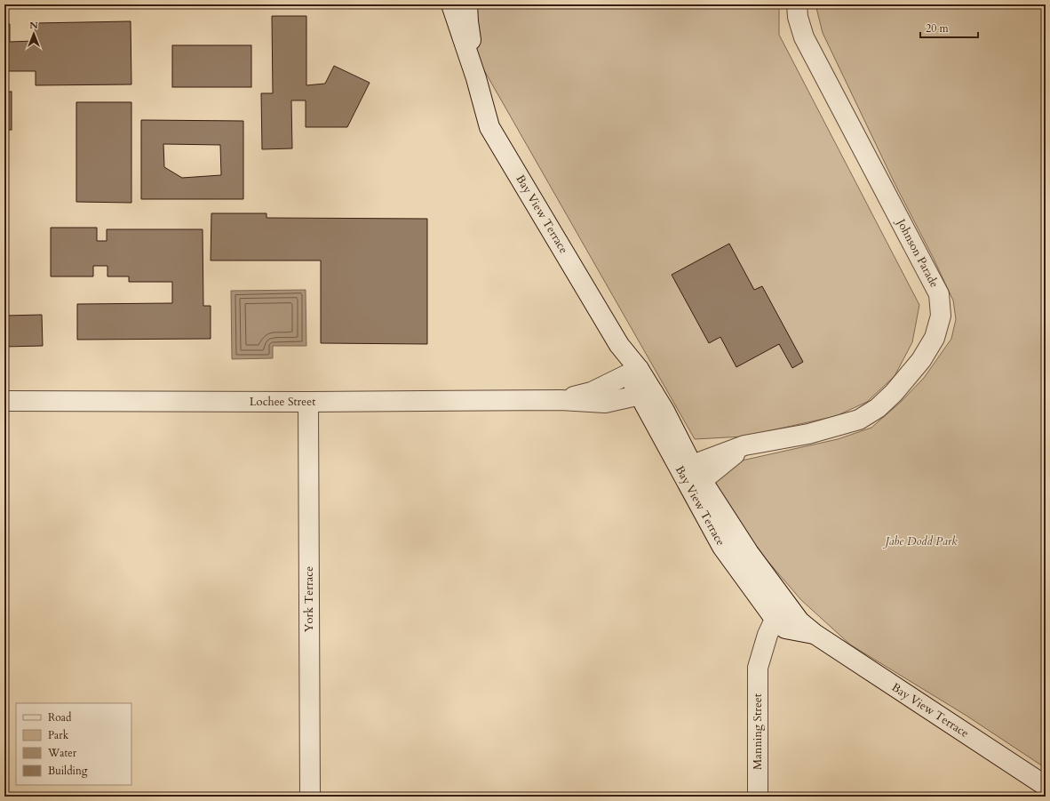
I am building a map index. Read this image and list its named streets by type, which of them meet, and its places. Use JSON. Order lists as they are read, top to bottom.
{
  "streets": {
    "street": [
      "Bay View Terrace",
      "Johnson Parade",
      "Lochee Street",
      "York Terrace",
      "Manning Street"
    ]
  },
  "crossings": [
    ["Bay View Terrace", "Johnson Parade"],
    ["Bay View Terrace", "Lochee Street"],
    ["Bay View Terrace", "Manning Street"],
    ["Lochee Street", "York Terrace"]
  ],
  "parks": ["Jabe Dodd Park"],
  "legend": [
    "Road",
    "Park",
    "Water",
    "Building"
  ],
  "scale_bar": "20 m",
  "north": "top"
}
